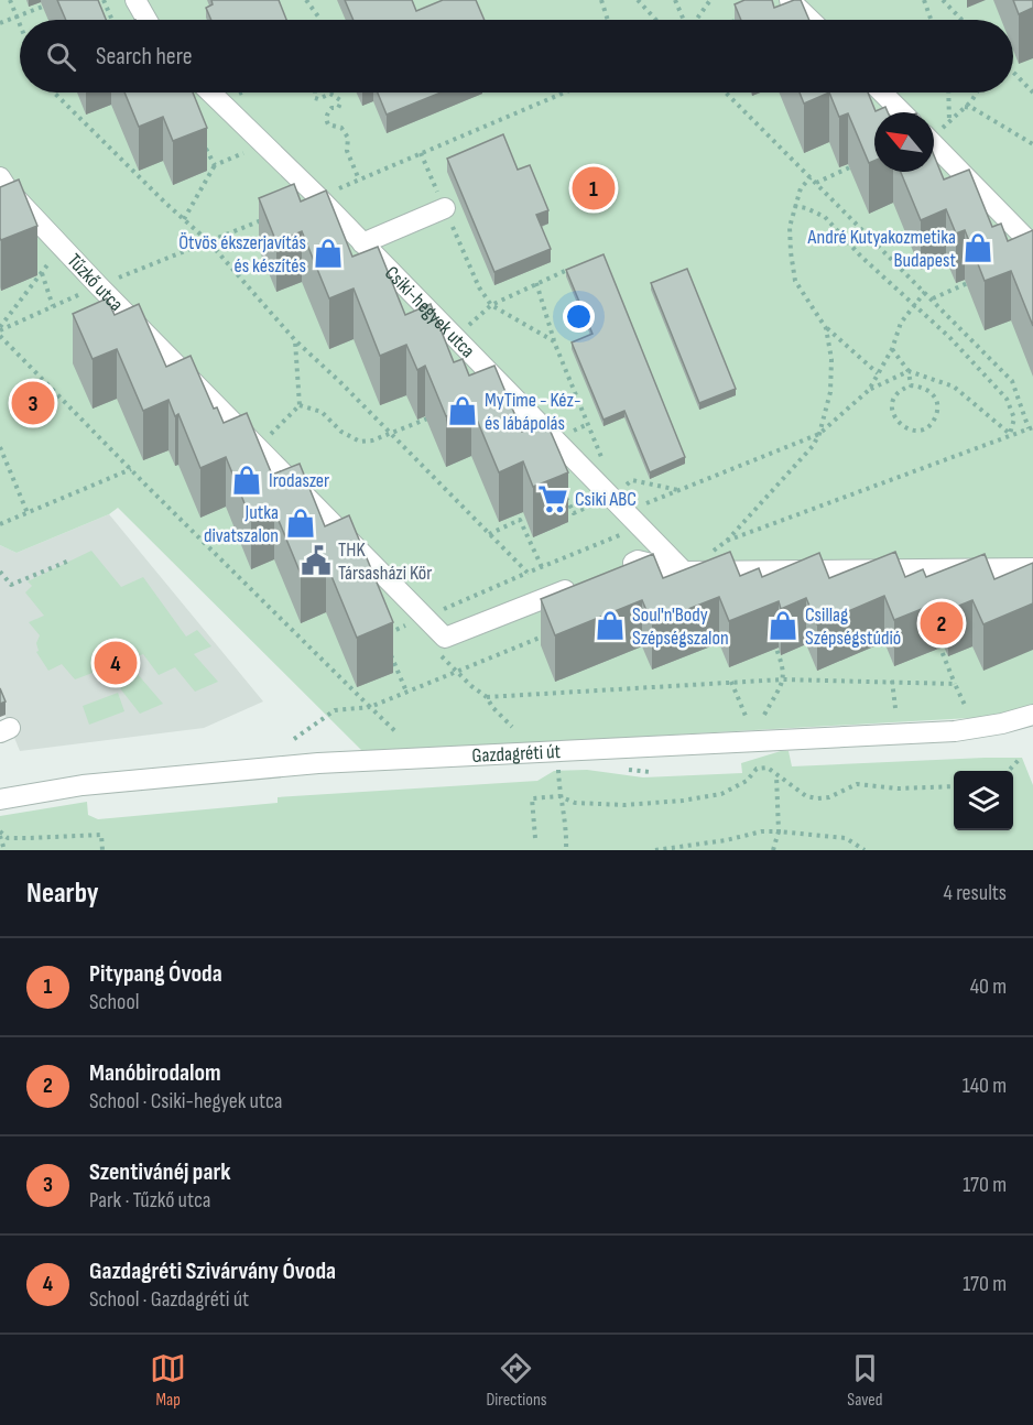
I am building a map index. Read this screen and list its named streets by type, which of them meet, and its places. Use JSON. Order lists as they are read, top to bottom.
{
  "streets": {
    "street": ["Tűzkő utca", "Csiki-hegyek utca", "Gazdagréti út"]
  },
  "places": {
    "shop": [
      "André Kutyakozmetika Budapest",
      "Ötvös ékszerjavítás és készítés",
      "MyTime - Kéz- és lábápolás",
      "Irodaszer",
      "Jutka divatszalon",
      "Soul'n'Body Szépségszalon",
      "Csillag Szépségstúdió"
    ],
    "supermarket": ["Csiki ABC"],
    "public building": ["THK Társasházi Kör"]
  },
  "north": "top left",
  "page": {
    "search": "Search here",
    "pins": [
      "1",
      "3",
      "2",
      "4"
    ],
    "heading": ["Nearby", "4 results"],
    "list": [
      {
        "mark": "1",
        "name": "Pitypang Óvoda",
        "note": "School",
        "value": "40 m"
      },
      {
        "mark": "2",
        "name": "Manóbirodalom",
        "note": "School · Csiki-hegyek utca",
        "value": "140 m"
      },
      {
        "mark": "3",
        "name": "Szentivánéj park",
        "note": "Park · Tűzkő utca",
        "value": "170 m"
      },
      {
        "mark": "4",
        "name": "Gazdagréti Szivárvány Óvoda",
        "note": "School · Gazdagréti út",
        "value": "170 m"
      }
    ],
    "nav": ["Map", "Directions", "Saved"]
  }
}
